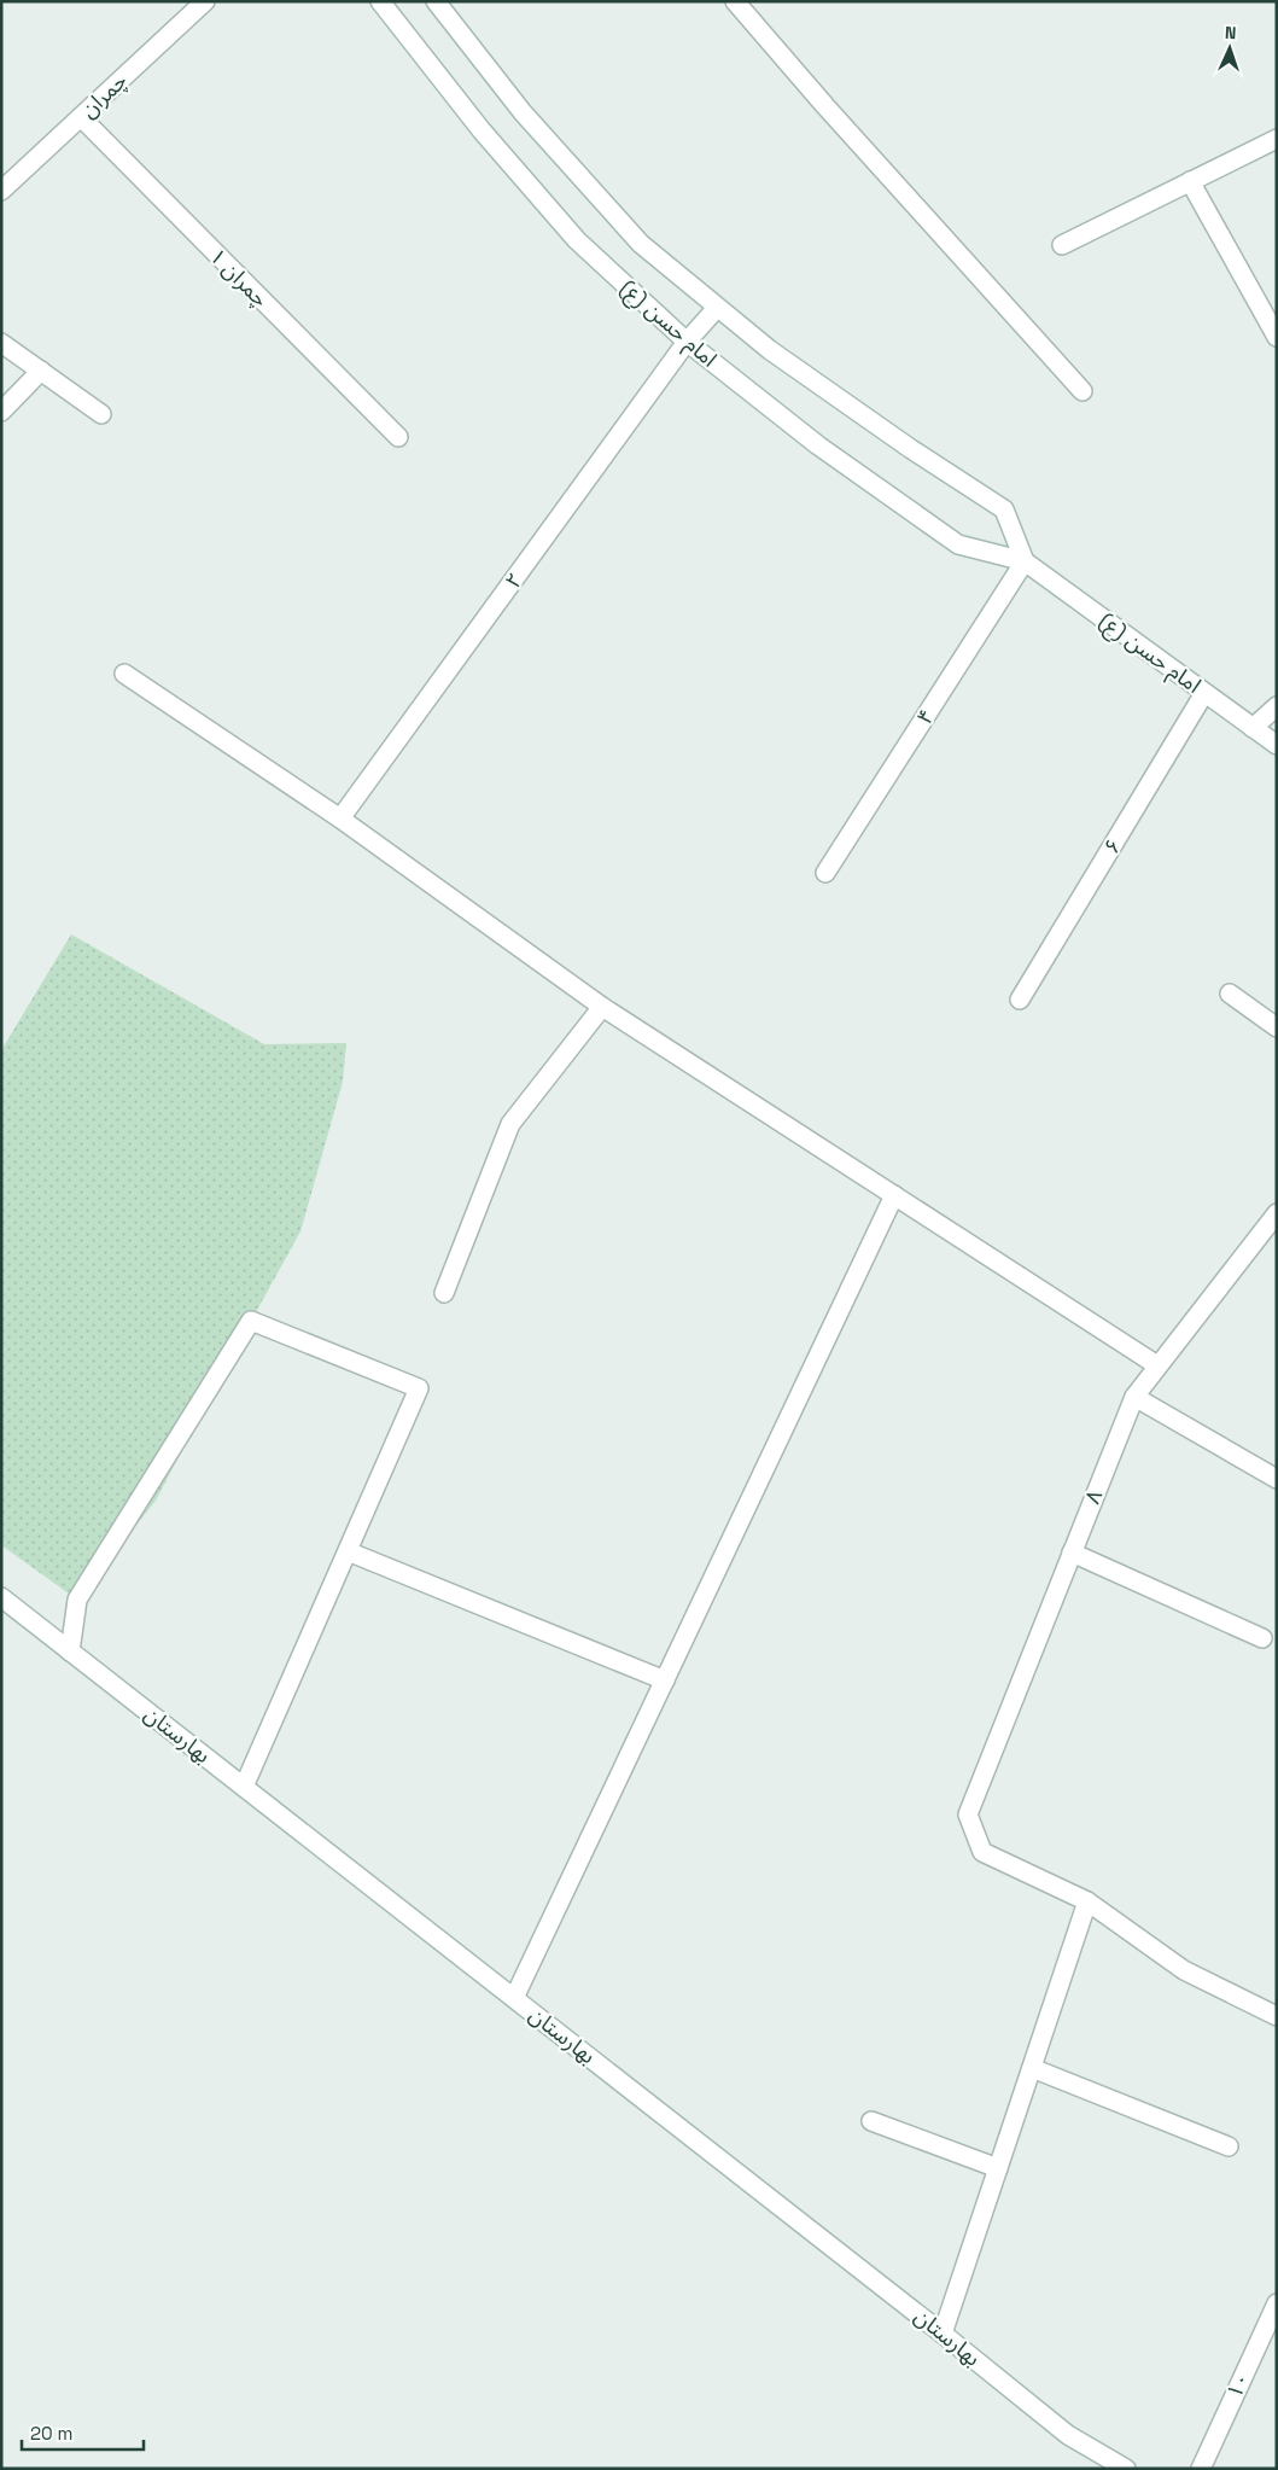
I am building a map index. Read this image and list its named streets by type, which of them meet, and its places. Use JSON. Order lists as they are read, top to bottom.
{
  "streets": {
    "street": [
      "چمران",
      "چمران ۱",
      "امام حسن (ع)",
      "۲",
      "۴",
      "۶",
      "۸",
      "بهارستان",
      "۱۰"
    ]
  },
  "crossings": [
    ["چمران", "چمران ۱"],
    ["امام حسن (ع)", "۲"],
    ["امام حسن (ع)", "۴"],
    ["امام حسن (ع)", "۶"]
  ],
  "scale_bar": "20 m",
  "north": "top"
}
